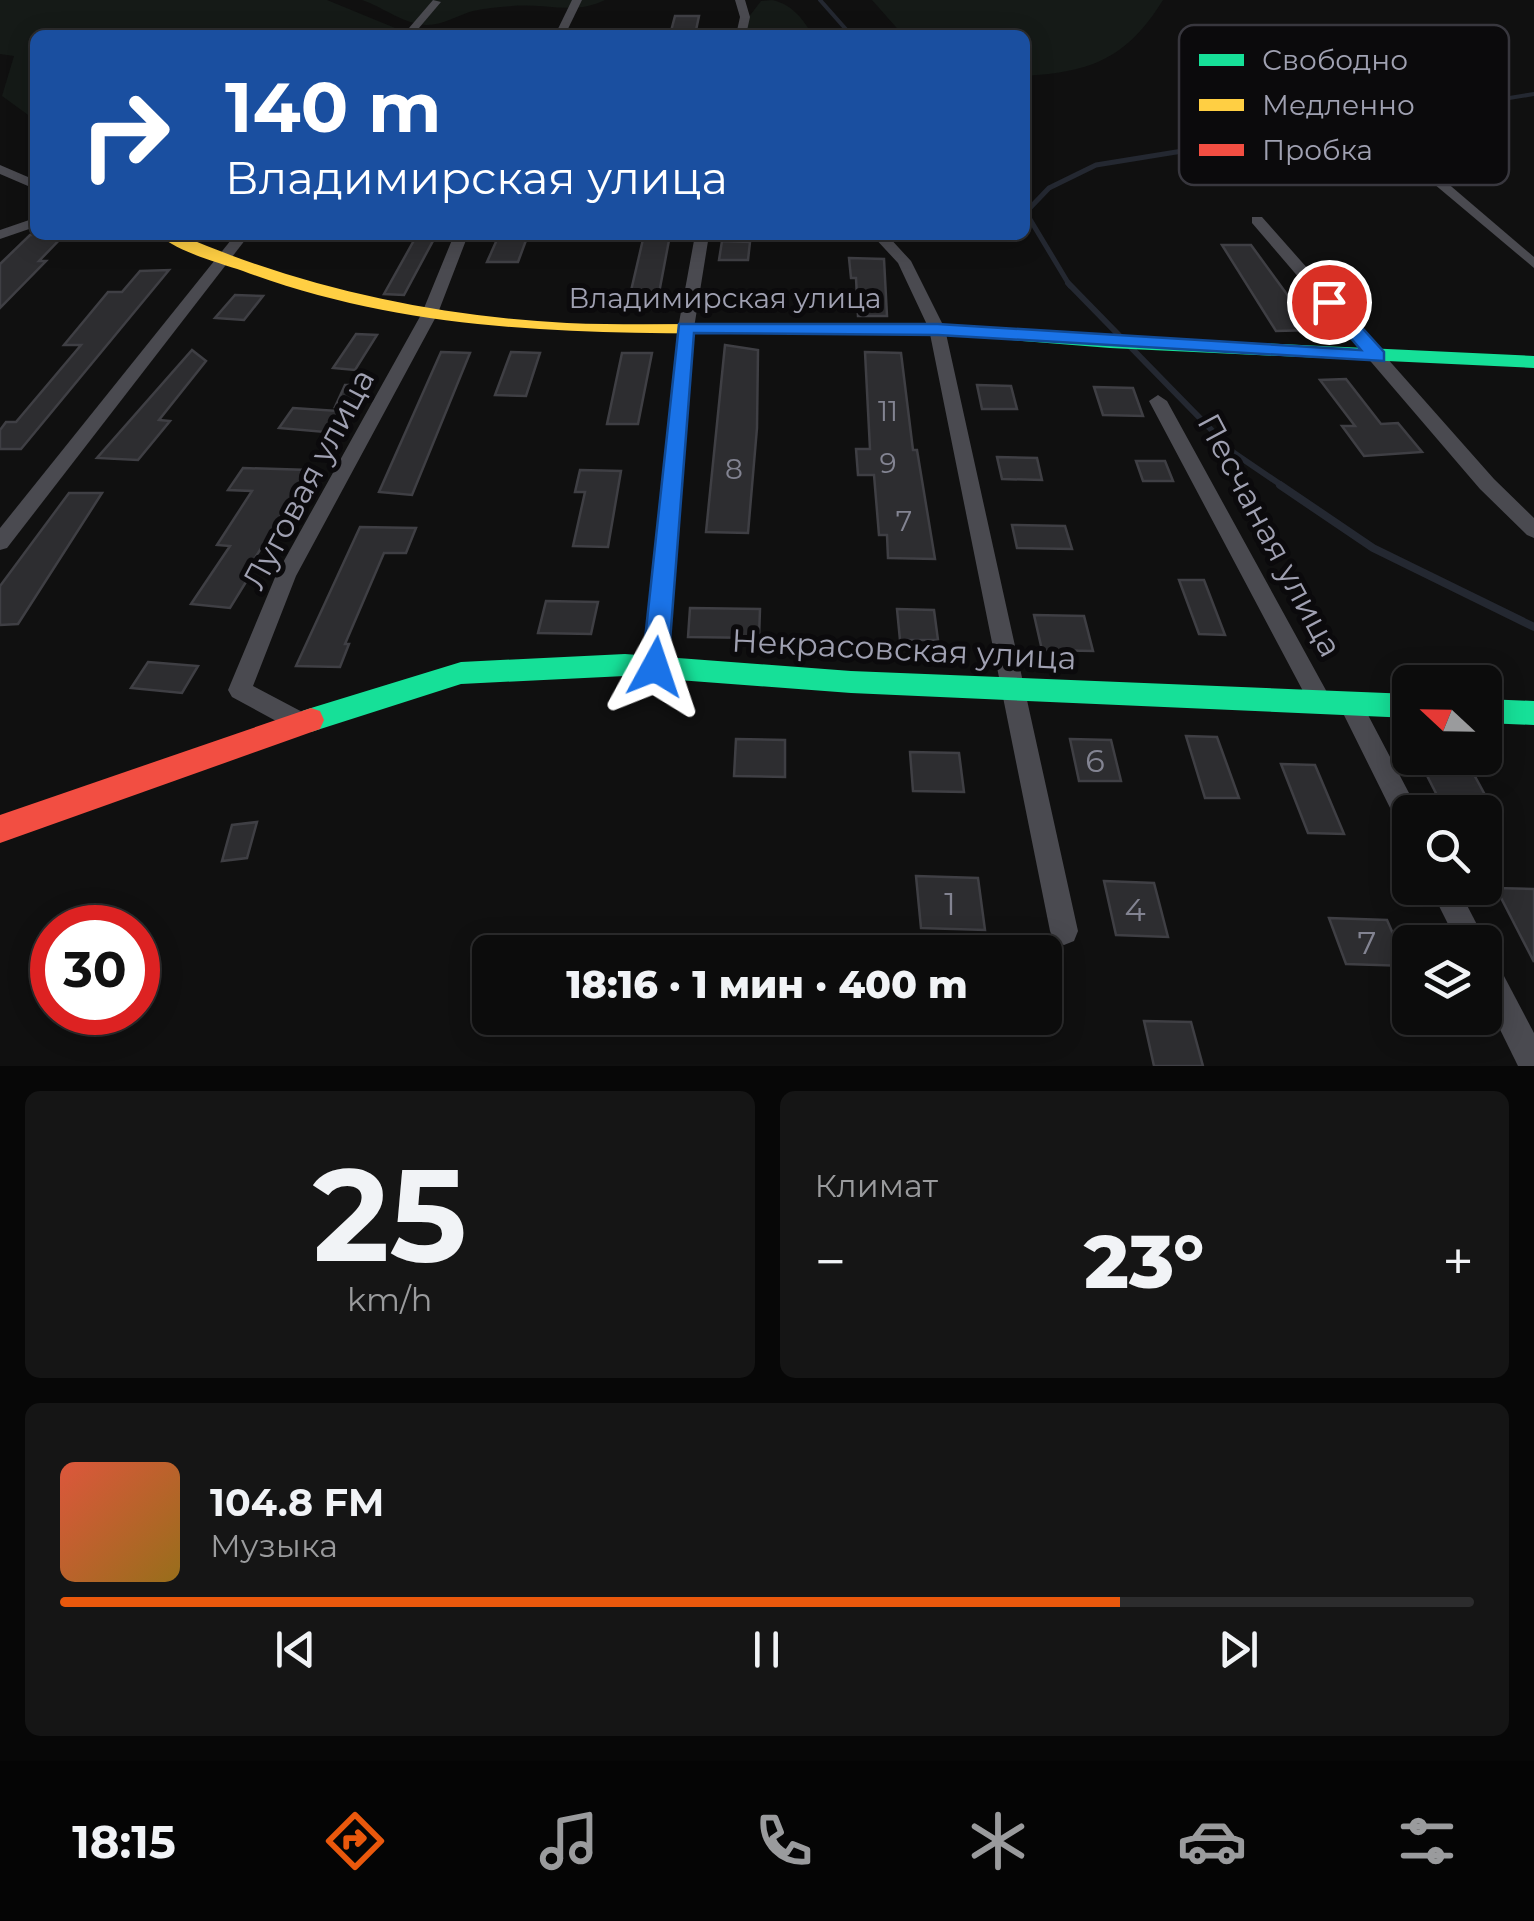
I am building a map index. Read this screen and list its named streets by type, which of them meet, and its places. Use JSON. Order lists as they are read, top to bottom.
{
  "streets": {
    "street": [
      "Владимирская улица",
      "Луговая улица",
      "Песчаная улица",
      "Некрасовская улица"
    ]
  },
  "crossings": [
    ["Владимирская улица", "Луговая улица"],
    ["Луговая улица", "Некрасовская улица"],
    ["Песчаная улица", "Некрасовская улица"]
  ],
  "house_numbers": [
    "11",
    "9",
    "8",
    "7",
    "6",
    "1",
    "4",
    "7"
  ],
  "legend": ["Свободно", "Медленно", "Пробка"],
  "north": "left",
  "page": {
    "turn": ["140 m", "Владимирская улица"],
    "limit": "30",
    "trip": "18:16 · 1 мин · 400 m",
    "tile": [
      ["25", "km/h"],
      "Климат"
    ],
    "heat": ["−", "23°", "+"],
    "song": ["104.8 FM", "Музыка"],
    "tabs": "18:15"
  }
}
